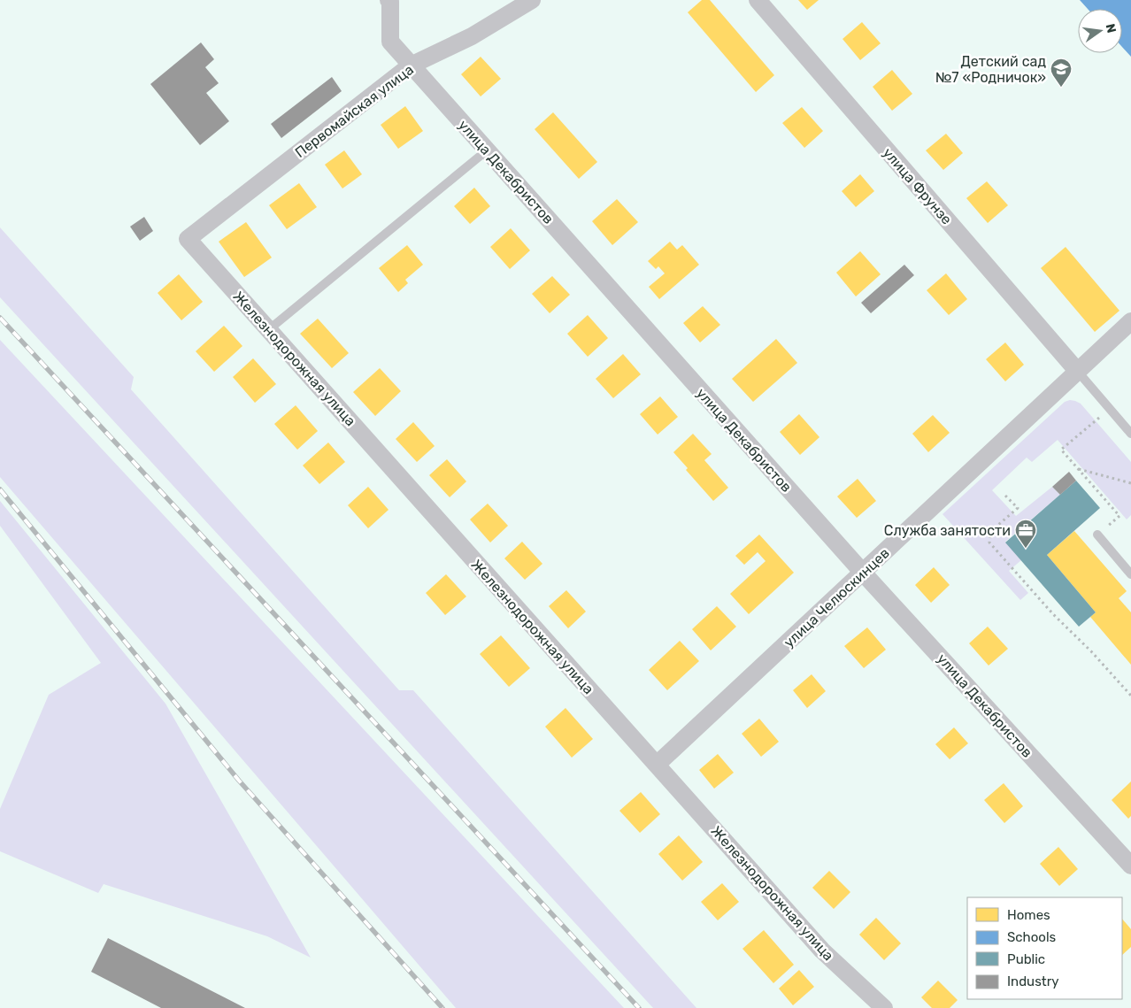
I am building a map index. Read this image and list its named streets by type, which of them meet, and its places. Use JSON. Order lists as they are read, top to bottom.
{
  "streets": {
    "street": [
      "Первомайская улица",
      "улица Декабристов",
      "улица Фрунзе",
      "Железнодорожная улица",
      "улица Челюскинцев"
    ]
  },
  "crossings": [
    ["Первомайская улица", "улица Декабристов"],
    ["Первомайская улица", "Железнодорожная улица"],
    ["улица Декабристов", "улица Челюскинцев"],
    ["улица Фрунзе", "улица Челюскинцев"],
    ["Железнодорожная улица", "улица Челюскинцев"]
  ],
  "places": {
    "school or university": ["Детский сад №7 «Родничок»"],
    "office": ["Служба занятости"]
  },
  "legend": [
    "Homes",
    "Schools",
    "Public",
    "Industry"
  ],
  "north": "right"
}
